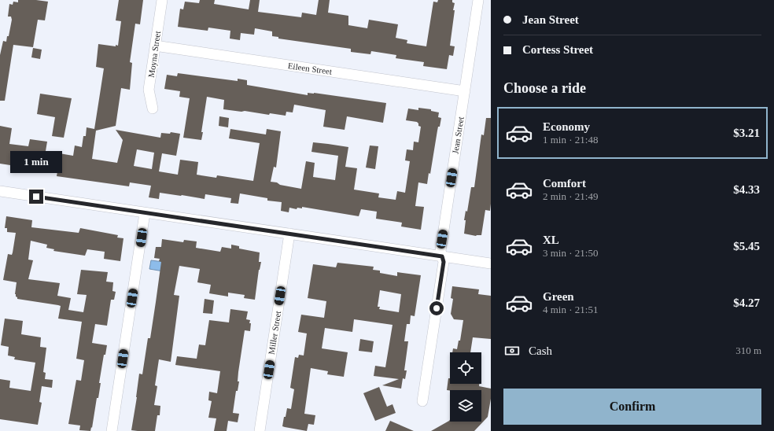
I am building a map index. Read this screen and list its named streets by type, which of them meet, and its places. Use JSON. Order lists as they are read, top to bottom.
{
  "streets": {
    "street": [
      "Moyna Street",
      "Eileen Street",
      "Jean Street",
      "Miller Street"
    ]
  },
  "crossings": [
    ["Moyna Street", "Eileen Street"],
    ["Eileen Street", "Jean Street"]
  ],
  "page": {
    "banner": ["Jean Street", "Cortess Street"],
    "heading": "Choose a ride",
    "list": [
      {
        "name": "Economy",
        "note": "1 min · 21:48",
        "value": "$3.21"
      },
      {
        "name": "Comfort",
        "note": "2 min · 21:49",
        "value": "$4.33"
      },
      {
        "name": "XL",
        "note": "3 min · 21:50",
        "value": "$5.45"
      },
      {
        "name": "Green",
        "note": "4 min · 21:51",
        "value": "$4.27"
      }
    ],
    "bubble": "1 min",
    "pay": ["Cash", "310 m"],
    "buttons": "Confirm"
  }
}
